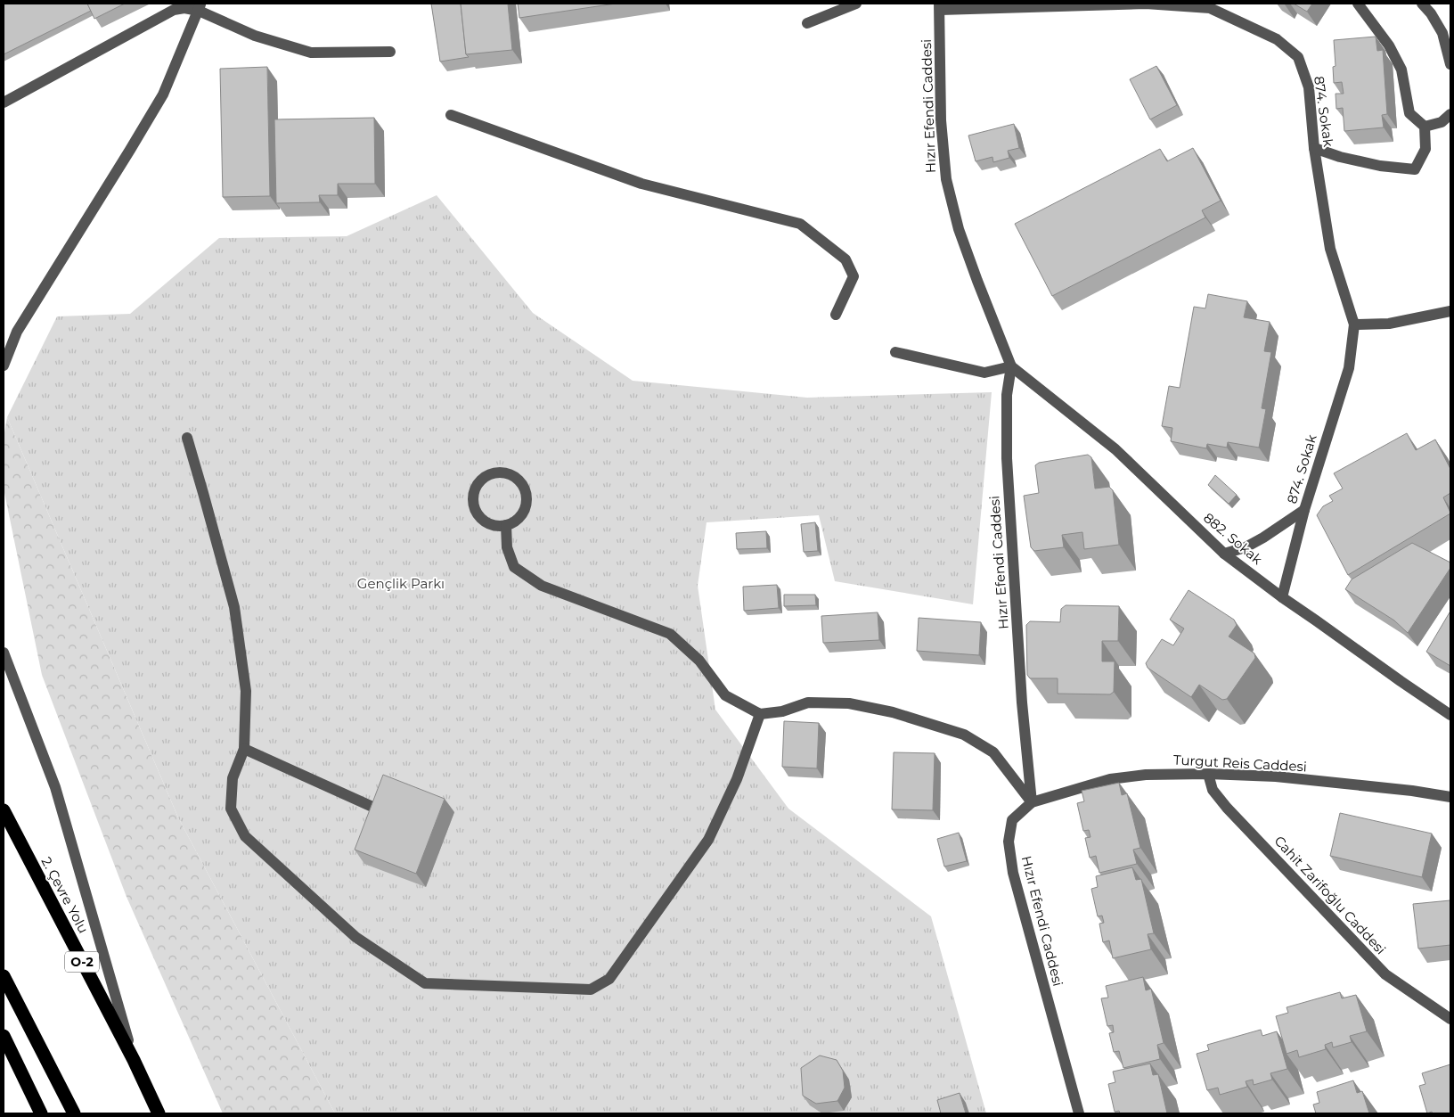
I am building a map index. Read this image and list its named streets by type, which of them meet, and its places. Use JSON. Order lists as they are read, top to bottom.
{
  "streets": {
    "highway": ["2. Çevre Yolu", "O-2"],
    "street": [
      "Hızır Efendi Caddesi",
      "874. Sokak",
      "882. Sokak",
      "Turgut Reis Caddesi",
      "Cahit Zarifoğlu Caddesi"
    ]
  },
  "crossings": [
    ["Hızır Efendi Caddesi", "874. Sokak"],
    ["Hızır Efendi Caddesi", "882. Sokak"],
    ["Hızır Efendi Caddesi", "Turgut Reis Caddesi"],
    ["874. Sokak", "882. Sokak"],
    ["Turgut Reis Caddesi", "Cahit Zarifoğlu Caddesi"]
  ],
  "parks": ["Gençlik Parkı"]
}
